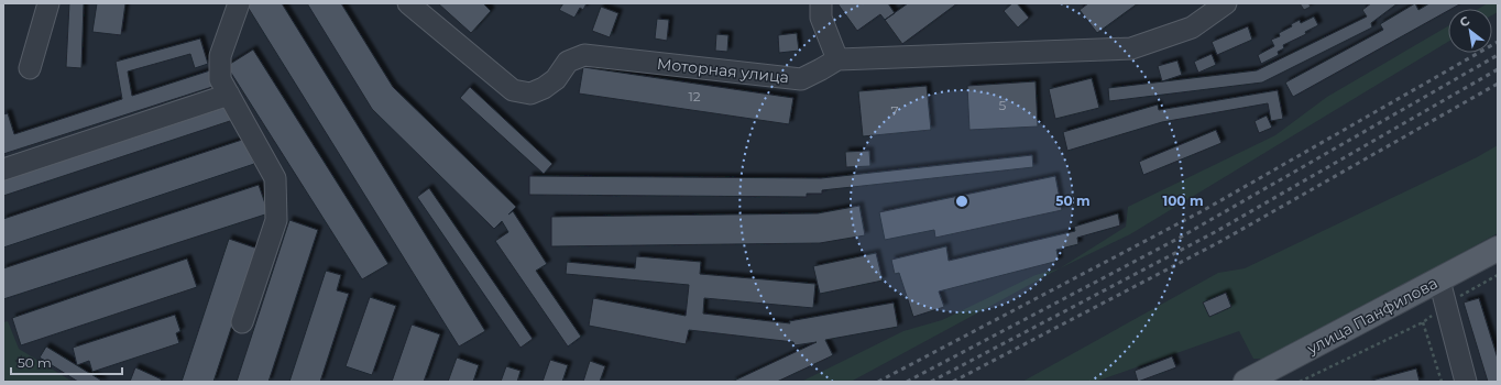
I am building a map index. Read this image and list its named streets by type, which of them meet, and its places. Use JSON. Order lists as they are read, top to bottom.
{
  "streets": {
    "main road": ["улица Панфилова"],
    "street": ["Моторная улица"]
  },
  "house_numbers": ["12", "5", "7"],
  "scale_bar": "50 m",
  "north": "top left",
  "rings": ["50 m", "100 m"]
}
